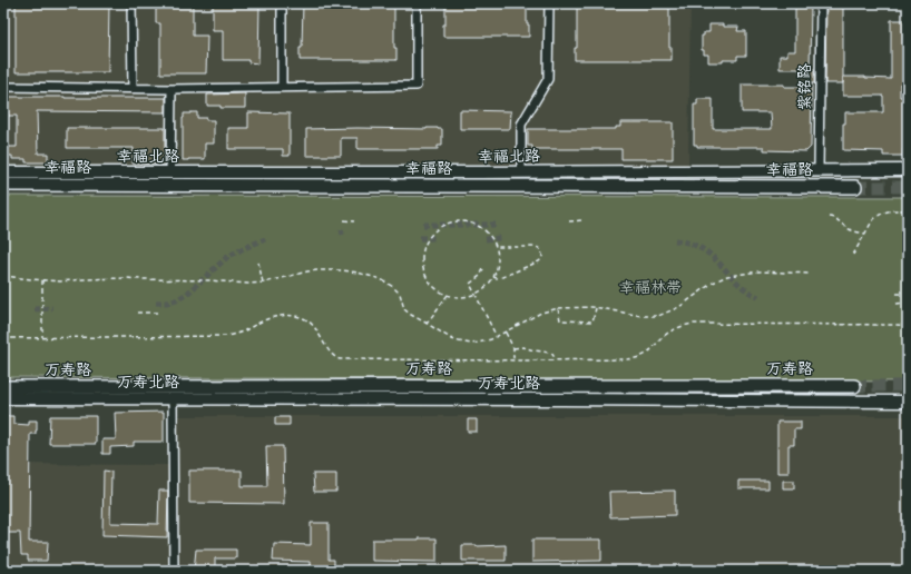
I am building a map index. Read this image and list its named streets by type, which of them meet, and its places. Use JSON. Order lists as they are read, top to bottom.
{
  "streets": {
    "main road": [
      "幸福北路",
      "幸福路",
      "万寿路",
      "万寿北路"
    ],
    "street": ["紫铭路"]
  },
  "crossings": [
    ["紫铭路", "幸福北路"]
  ],
  "parks": ["幸福林带"]
}
